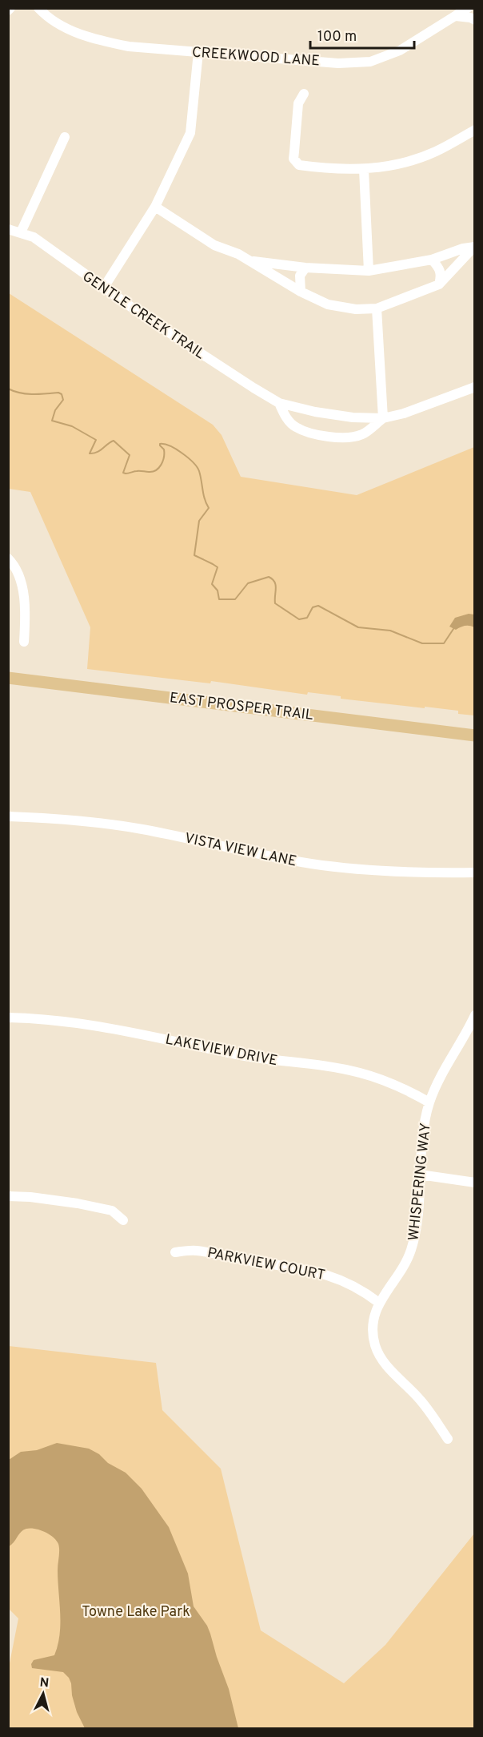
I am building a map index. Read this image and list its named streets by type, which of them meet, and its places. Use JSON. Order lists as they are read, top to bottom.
{
  "streets": {
    "main road": ["EAST PROSPER TRAIL"],
    "street": [
      "CREEKWOOD LANE",
      "GENTLE CREEK TRAIL",
      "VISTA VIEW LANE",
      "LAKEVIEW DRIVE",
      "WHISPERING WAY",
      "PARKVIEW COURT"
    ]
  },
  "crossings": [
    ["LAKEVIEW DRIVE", "WHISPERING WAY"],
    ["WHISPERING WAY", "PARKVIEW COURT"]
  ],
  "parks": ["Towne Lake Park"],
  "scale_bar": "100 m",
  "north": "top"
}
